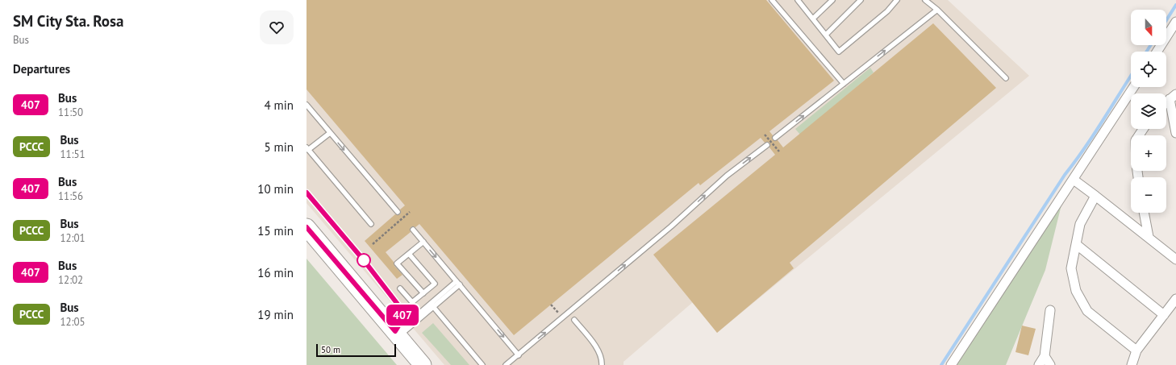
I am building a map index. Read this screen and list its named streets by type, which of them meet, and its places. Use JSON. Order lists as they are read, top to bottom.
{
  "lines": ["bus line 407"],
  "scale_bar": "50 m",
  "north": "bottom",
  "page": {
    "heading": [
      ["SM City Sta. Rosa", "Bus"],
      "Departures"
    ],
    "on_map": "407",
    "map_buttons": ["+", "−"],
    "list": [
      {
        "mark": "407",
        "name": "Bus",
        "note": "11:50",
        "value": "4 min"
      },
      {
        "mark": "PCCC",
        "name": "Bus",
        "note": "11:51",
        "value": "5 min"
      },
      {
        "mark": "407",
        "name": "Bus",
        "note": "11:56",
        "value": "10 min"
      },
      {
        "mark": "PCCC",
        "name": "Bus",
        "note": "12:01",
        "value": "15 min"
      },
      {
        "mark": "407",
        "name": "Bus",
        "note": "12:02",
        "value": "16 min"
      },
      {
        "mark": "PCCC",
        "name": "Bus",
        "note": "12:05",
        "value": "19 min"
      }
    ],
    "scale": "50 m"
  }
}
